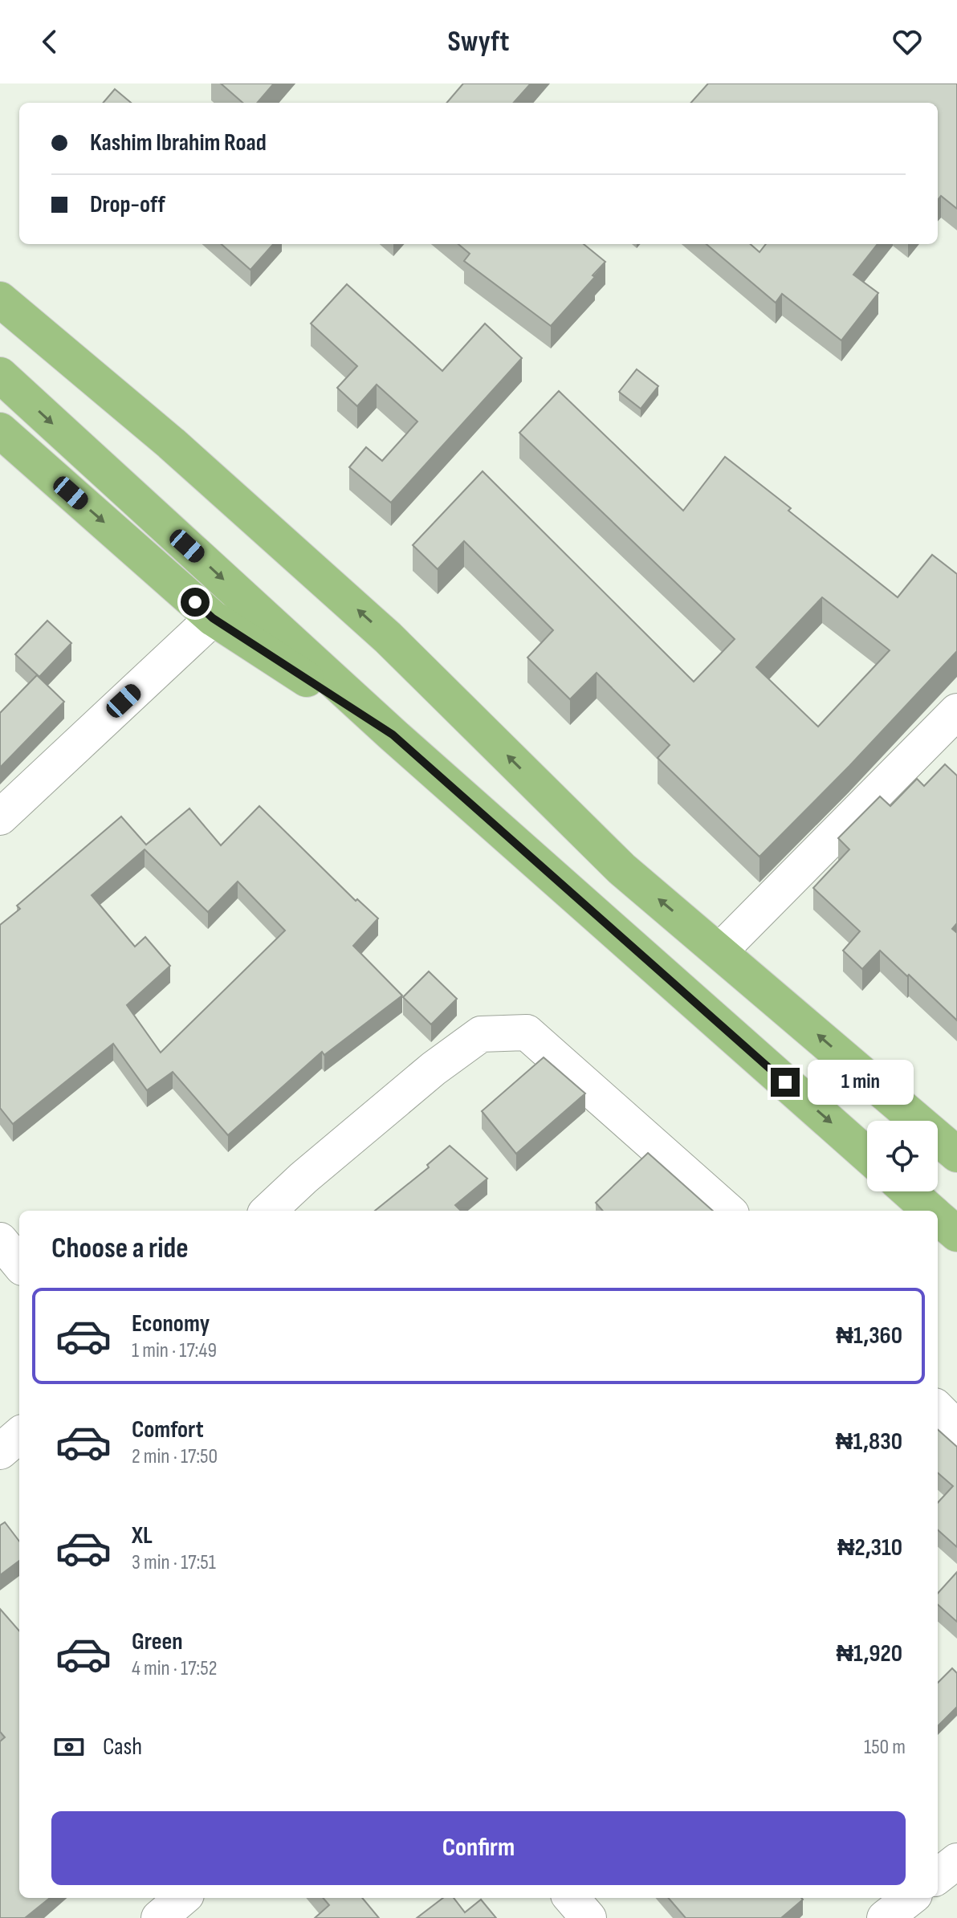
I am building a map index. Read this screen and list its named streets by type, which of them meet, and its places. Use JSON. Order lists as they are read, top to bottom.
{
  "page": {
    "header": "Swyft",
    "banner": ["Kashim Ibrahim Road", "Drop-off"],
    "bubble": "1 min",
    "heading": "Choose a ride",
    "list": [
      {
        "name": "Economy",
        "note": "1 min · 17:49",
        "value": "₦1,360"
      },
      {
        "name": "Comfort",
        "note": "2 min · 17:50",
        "value": "₦1,830"
      },
      {
        "name": "XL",
        "note": "3 min · 17:51",
        "value": "₦2,310"
      },
      {
        "name": "Green",
        "note": "4 min · 17:52",
        "value": "₦1,920"
      }
    ],
    "pay": ["Cash", "150 m"],
    "buttons": "Confirm"
  }
}
